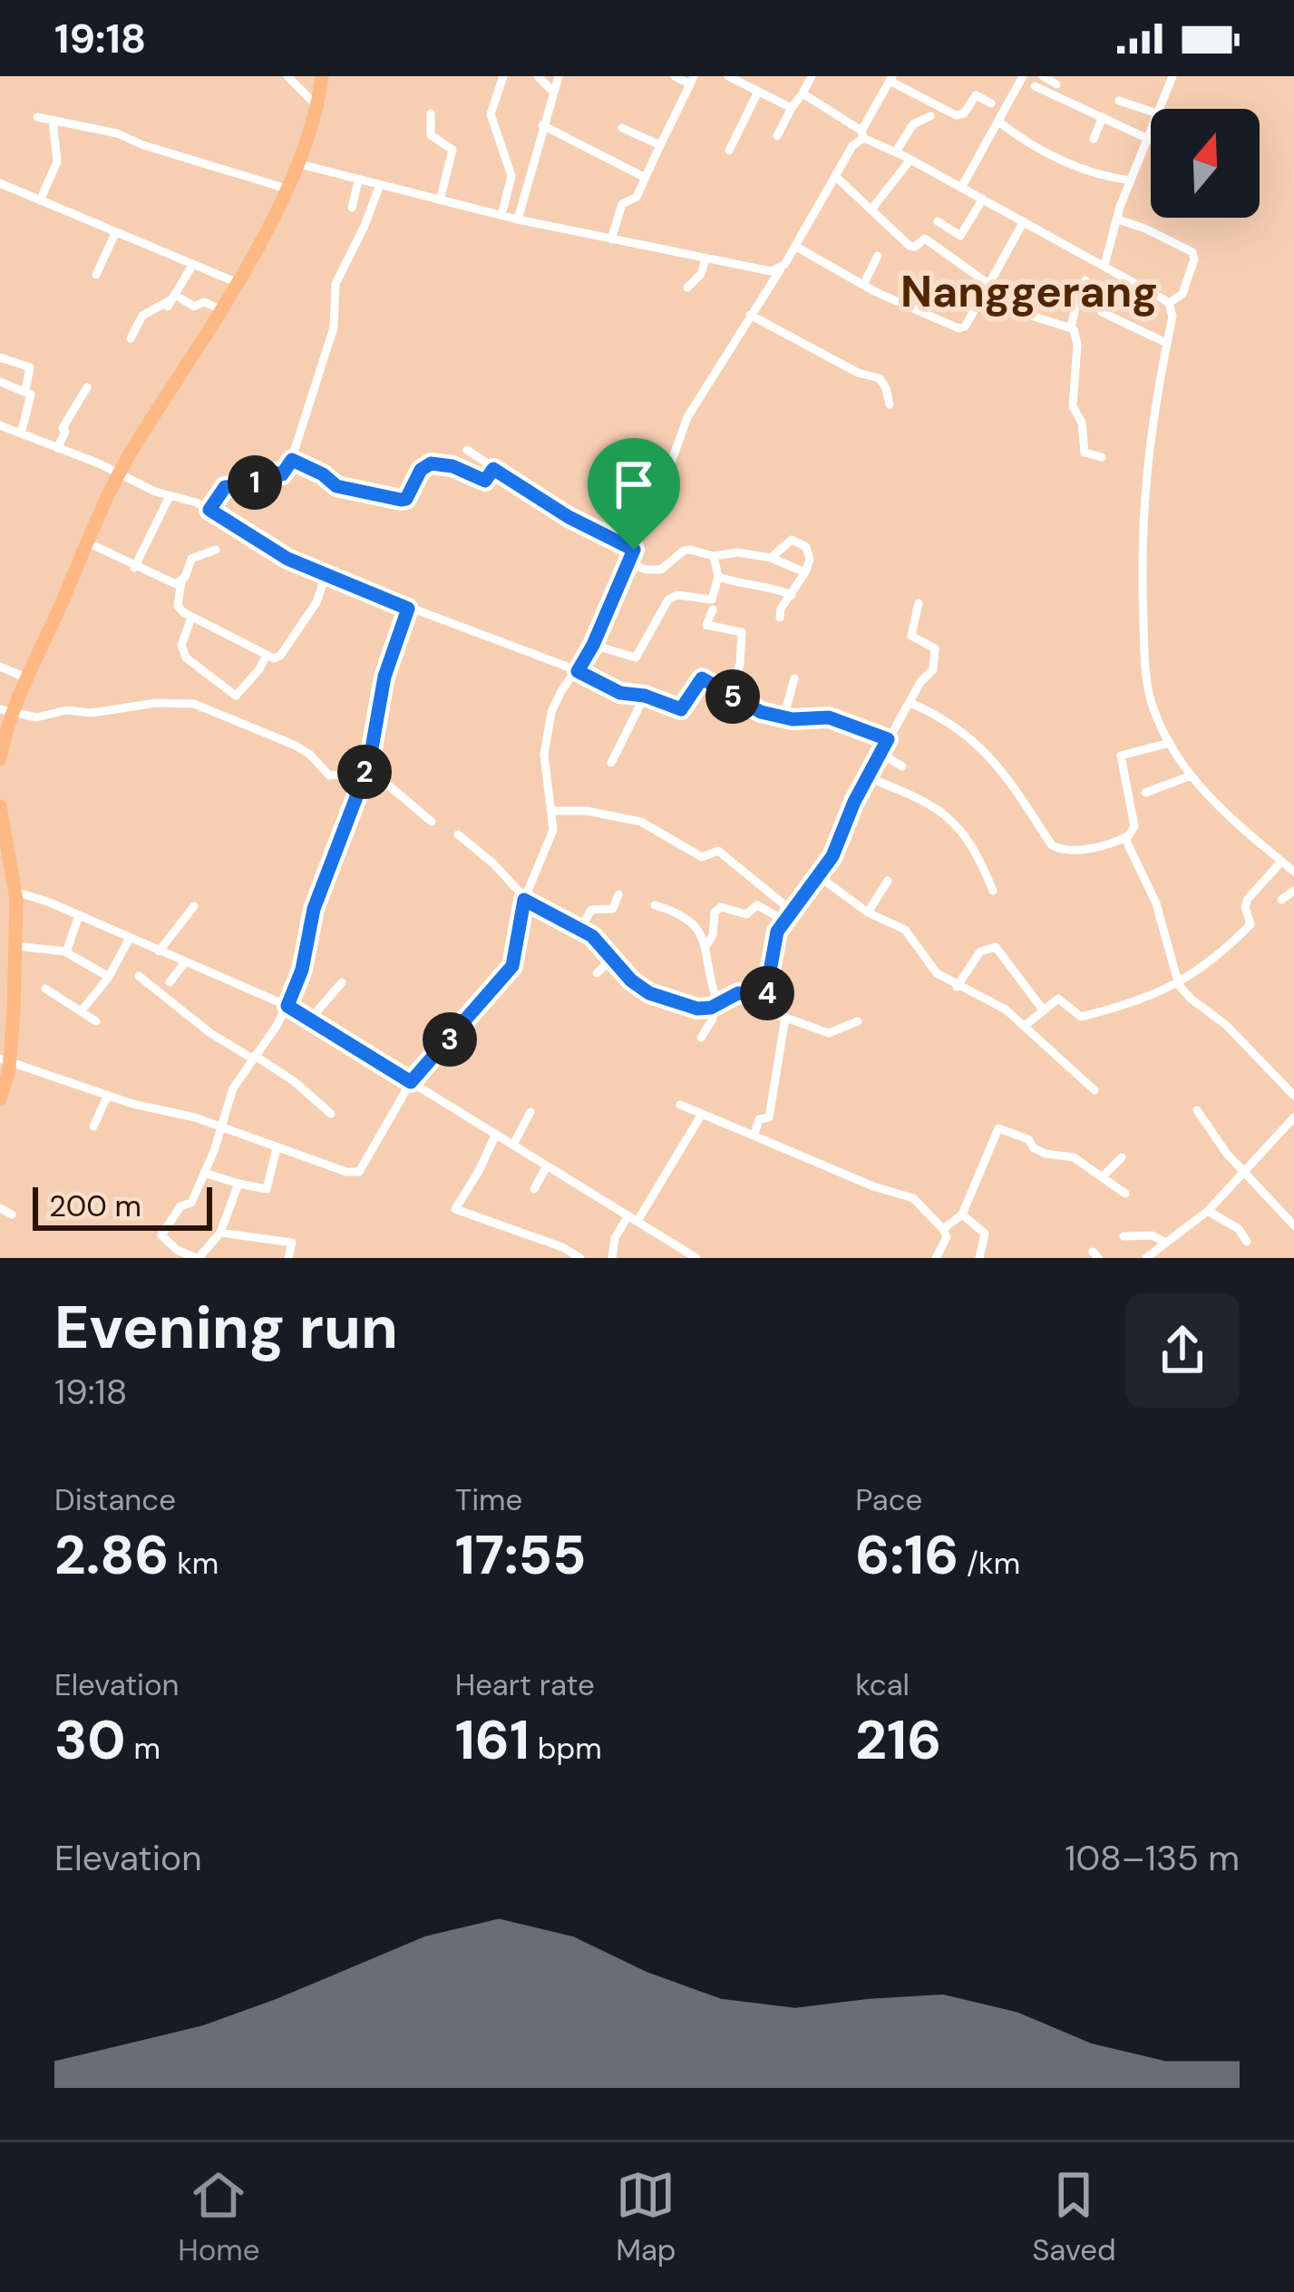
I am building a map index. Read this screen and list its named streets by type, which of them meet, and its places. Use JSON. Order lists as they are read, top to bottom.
{
  "districts": ["Nanggerang"],
  "scale_bar": "200 m",
  "north": "top",
  "page": {
    "status": "19:18",
    "pins": [
      "1",
      "5",
      "2",
      "4",
      "3"
    ],
    "scale": "200 m",
    "heading": ["Evening run", "19:18"],
    "stats": [
      ["Distance", "2.86 km"],
      ["Time", "17:55"],
      ["Pace", "6:16 /km"],
      ["Elevation", "30 m"],
      ["Heart rate", "161 bpm"],
      ["kcal", "216"]
    ],
    "chart": ["Elevation", "108–135 m"],
    "tabs": ["Home", "Map", "Saved"]
  }
}
